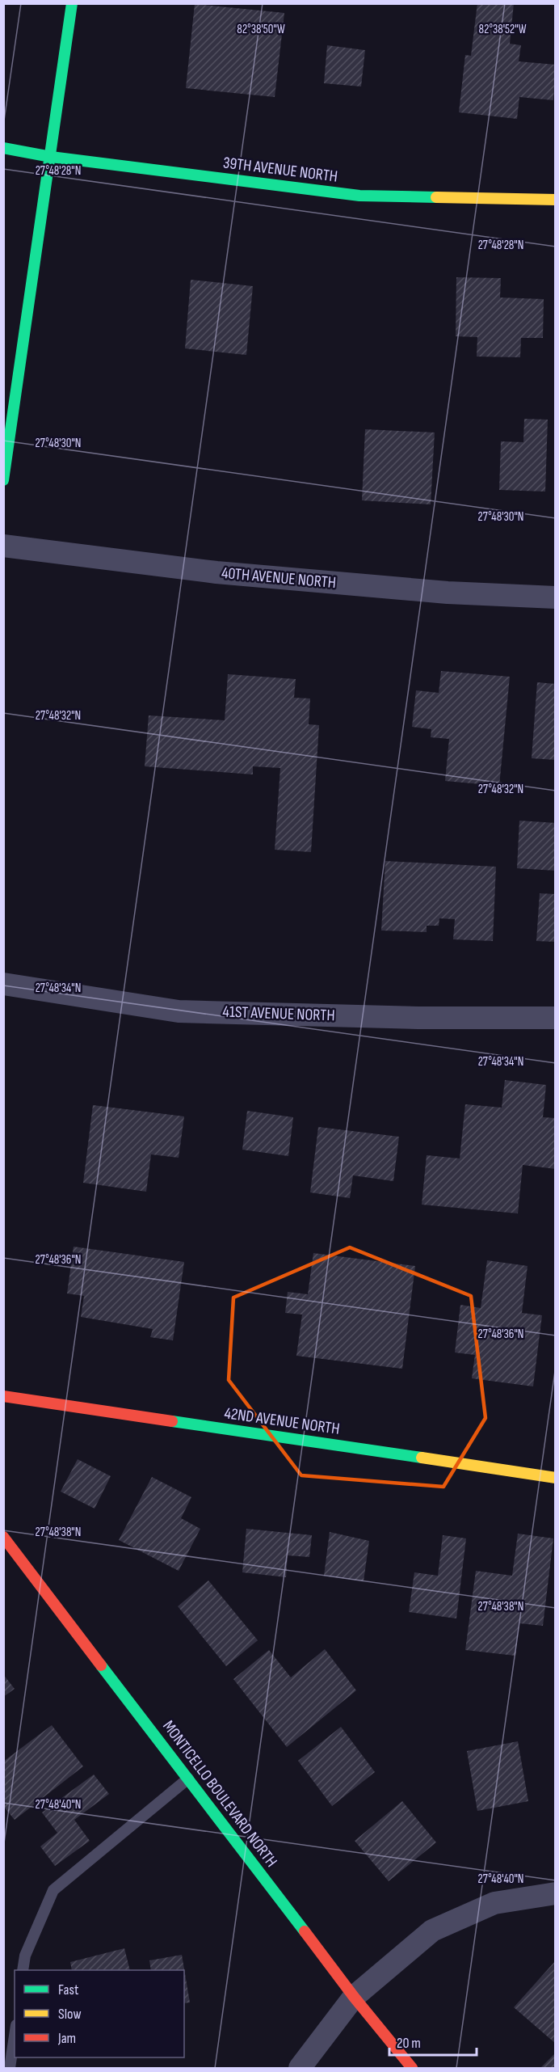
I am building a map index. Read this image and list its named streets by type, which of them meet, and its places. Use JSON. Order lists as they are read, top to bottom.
{
  "streets": {
    "street": [
      "39TH AVENUE NORTH",
      "40TH AVENUE NORTH",
      "41ST AVENUE NORTH",
      "42ND AVENUE NORTH",
      "MONTICELLO BOULEVARD NORTH"
    ]
  },
  "legend": ["Fast", "Slow", "Jam"],
  "scale_bar": "20 m",
  "coordinates": [
    "82°38'50\"W",
    "82°38'52\"W",
    "27°48'28\"N",
    "27°48'30\"N",
    "27°48'32\"N",
    "27°48'34\"N",
    "27°48'36\"N",
    "27°48'38\"N",
    "27°48'40\"N"
  ]
}
